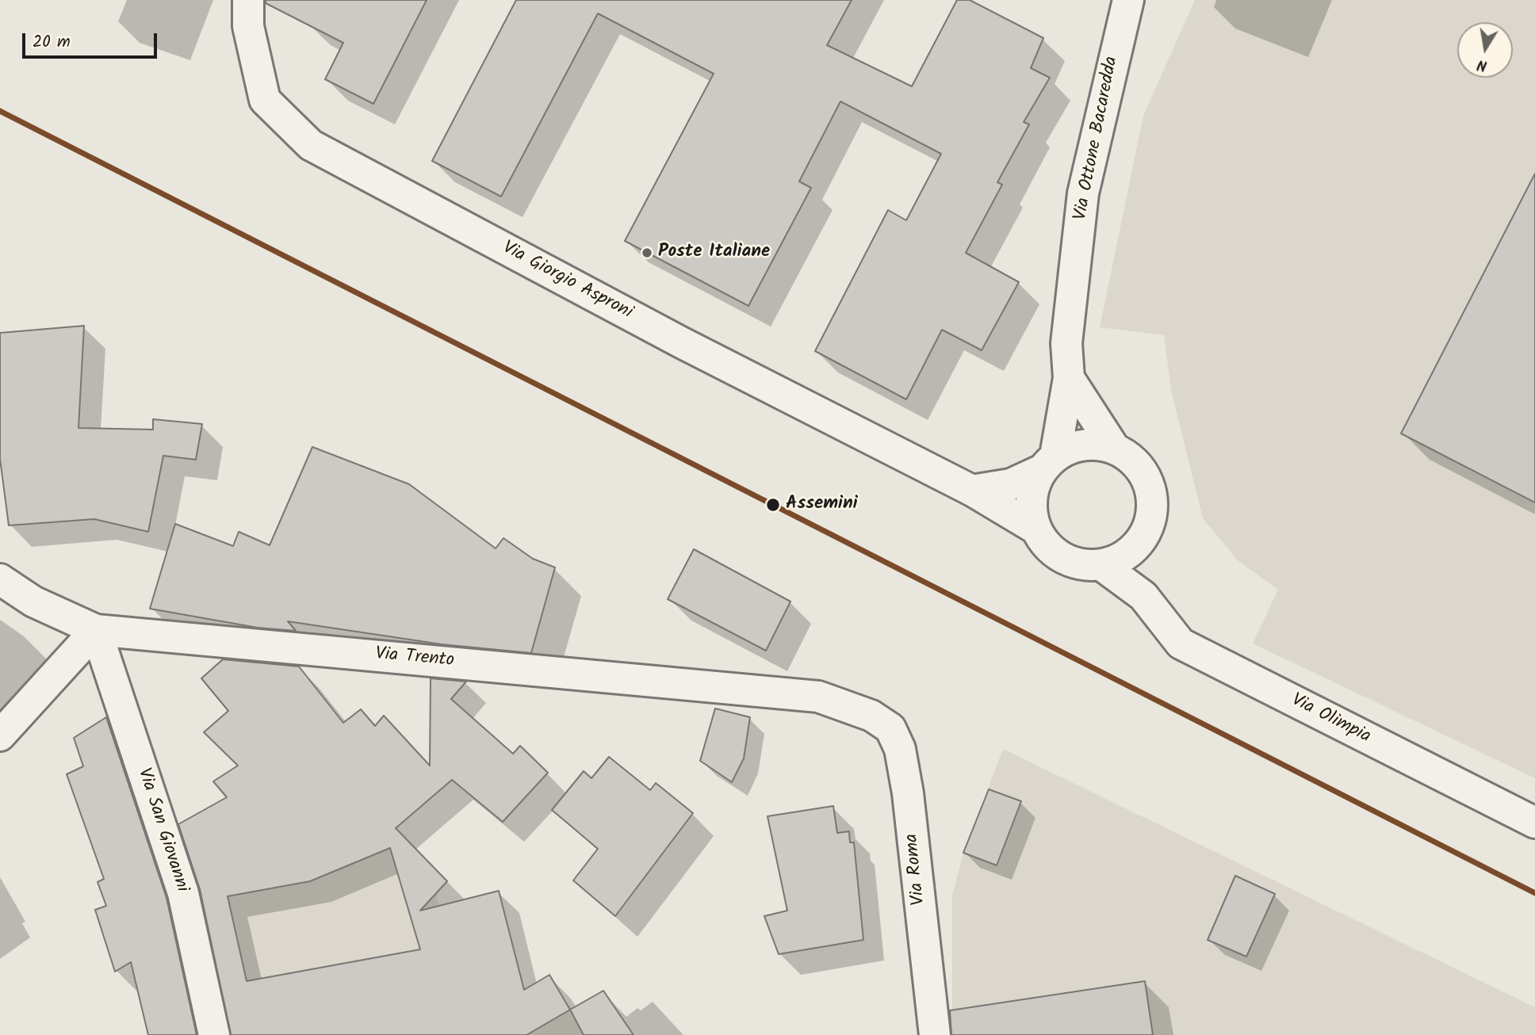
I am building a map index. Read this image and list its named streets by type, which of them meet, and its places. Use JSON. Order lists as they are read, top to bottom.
{
  "streets": {
    "street": [
      "Via Ottone Bacaredda",
      "Via Giorgio Asproni",
      "Via Trento",
      "Via Olimpia",
      "Via San Giovanni",
      "Via Roma"
    ]
  },
  "crossings": [
    ["Via Ottone Bacaredda", "Via Giorgio Asproni"],
    ["Via Ottone Bacaredda", "Via Olimpia"],
    ["Via Giorgio Asproni", "Via Olimpia"],
    ["Via Trento", "Via San Giovanni"],
    ["Via Trento", "Via Roma"]
  ],
  "places": ["Poste Italiane", "Assemini"],
  "scale_bar": "20 m",
  "north": "bottom"
}
